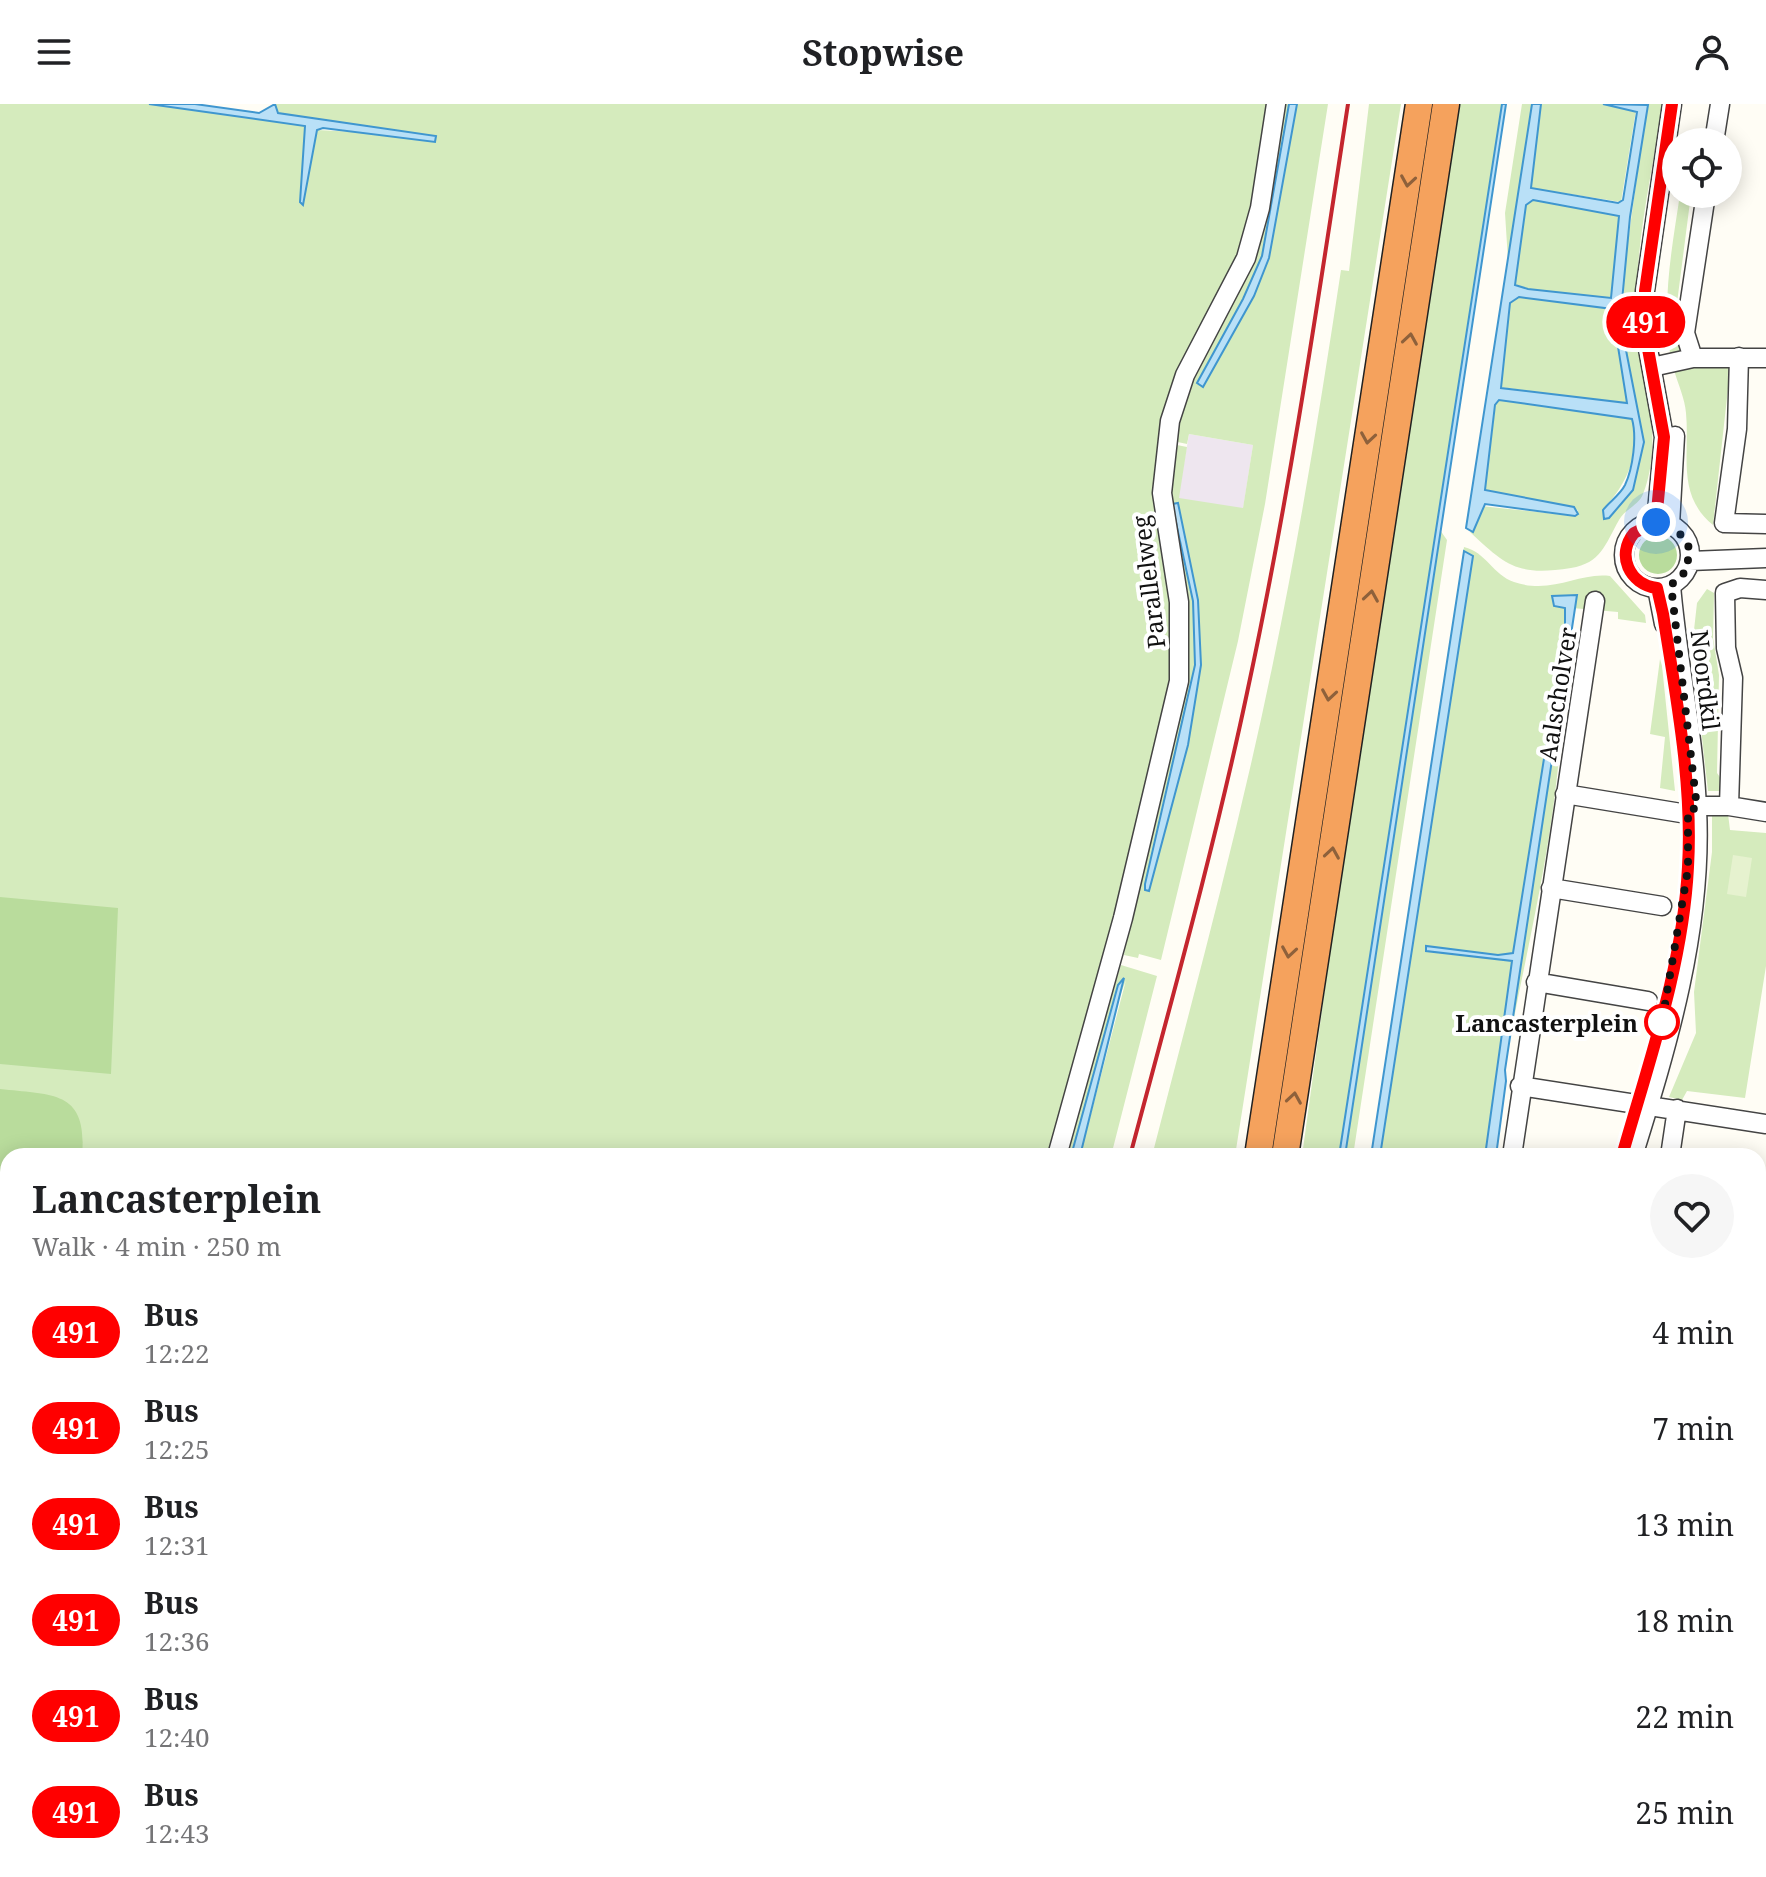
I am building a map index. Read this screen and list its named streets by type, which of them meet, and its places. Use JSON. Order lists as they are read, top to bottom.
{
  "streets": {
    "street": ["Parallelweg", "Noordkil", "Aalscholver"]
  },
  "crossings": [
    ["Noordkil", "Aalscholver"]
  ],
  "places": ["Lancasterplein"],
  "lines": ["bus line 491"],
  "page": {
    "header": "Stopwise",
    "on_map": "491",
    "heading": ["Lancasterplein", "Walk · 4 min · 250 m"],
    "list": [
      {
        "mark": "491",
        "name": "Bus",
        "note": "12:22",
        "value": "4 min"
      },
      {
        "mark": "491",
        "name": "Bus",
        "note": "12:25",
        "value": "7 min"
      },
      {
        "mark": "491",
        "name": "Bus",
        "note": "12:31",
        "value": "13 min"
      },
      {
        "mark": "491",
        "name": "Bus",
        "note": "12:36",
        "value": "18 min"
      },
      {
        "mark": "491",
        "name": "Bus",
        "note": "12:40",
        "value": "22 min"
      },
      {
        "mark": "491",
        "name": "Bus",
        "note": "12:43",
        "value": "25 min"
      }
    ]
  }
}
